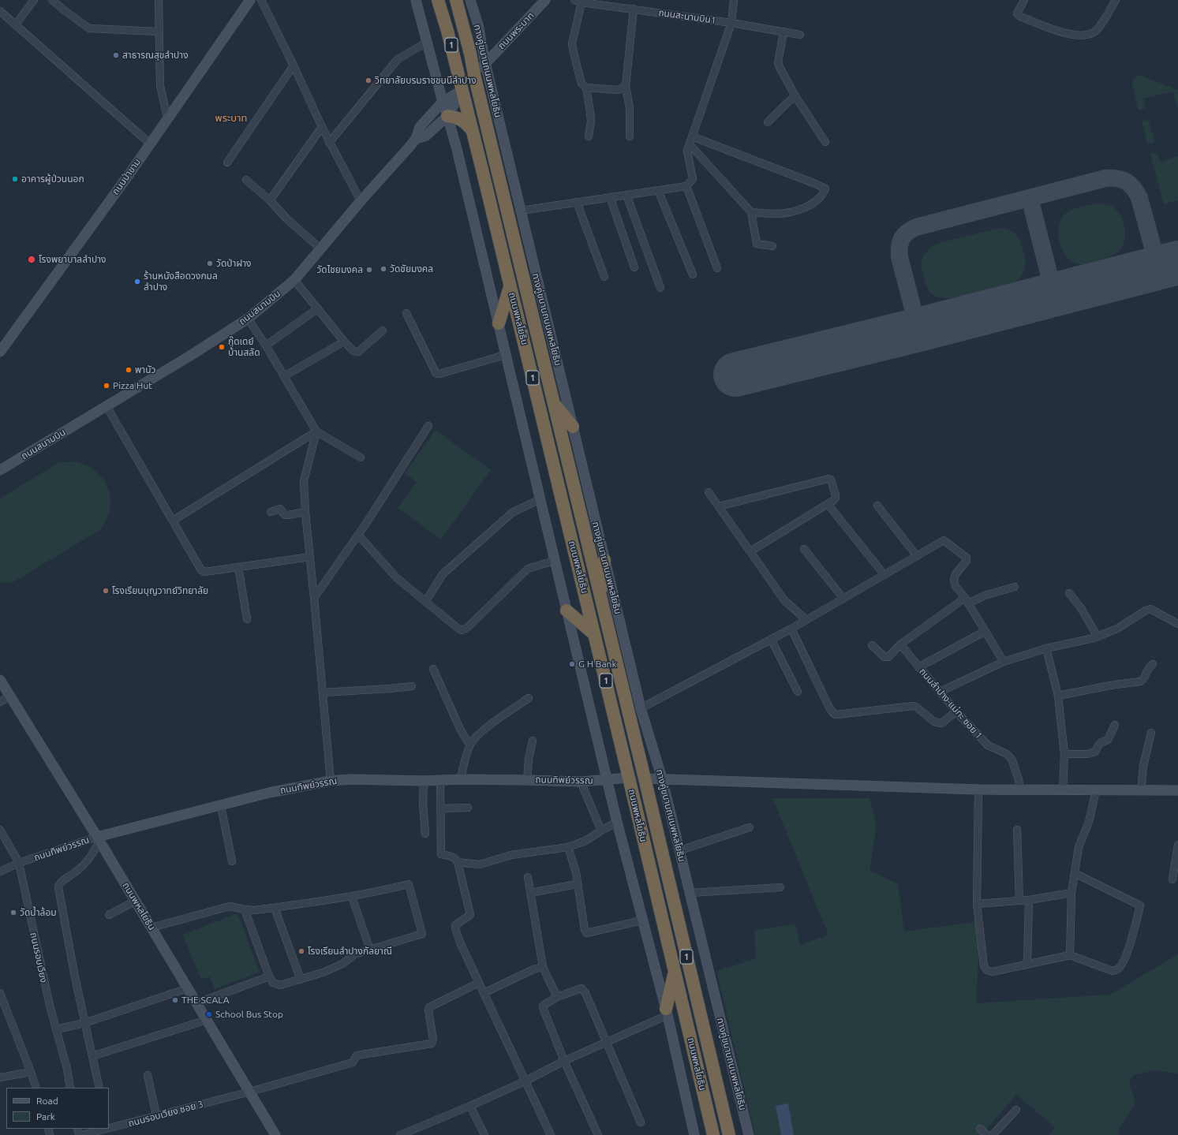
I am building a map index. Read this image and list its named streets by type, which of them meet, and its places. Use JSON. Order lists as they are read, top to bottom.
{
  "streets": {
    "highway": ["1", "ถนนพหลโยธิน"],
    "main road": [
      "ถนนพระบาท",
      "ทางคู่ขนานถนนพหลโยธิน",
      "ถนนป่าขาม",
      "ถนนสนามบิน",
      "ถนนทิพย์วรรณ"
    ],
    "street": [
      "ถนนสะนามบิน1",
      "ถนนลำปาง-แม่ทะ ซอย 1",
      "ถนนรอบเวียง",
      "ถนนรอบเวียง ซอย 3"
    ]
  },
  "crossings": [
    ["ถนนพระบาท", "ทางคู่ขนานถนนพหลโยธิน"],
    ["ถนนพระบาท", "ถนนพหลโยธิน"],
    ["1", "ถนนสนามบิน"],
    ["1", "ถนนทิพย์วรรณ"],
    ["ถนนสนามบิน", "ถนนพหลโยธิน"],
    ["ถนนพหลโยธิน", "ถนนทิพย์วรรณ"],
    ["ถนนพหลโยธิน", "ถนนรอบเวียง ซอย 3"],
    ["ถนนทิพย์วรรณ", "ถนนรอบเวียง"]
  ],
  "districts": ["พระบาท"],
  "places": [
    "สาธารณสุขลำปาง",
    "วิทยาลัยบรมราชชนนีลำปาง",
    "อาคารผู้ป่วนนอก",
    "โรงพยาบาลลำปาง",
    "วัดป่าฝาง",
    "วัดชัยมงคล",
    "วัดไชยมงคล",
    "ร้านหนังสือดวงกมล ลำปาง",
    "กู๊ดเดย์ บ้านสลัด",
    "พานัว",
    "Pizza Hut",
    "โรงเรียนบุญวาทย์วิทยาลัย",
    "G H Bank",
    "วัดน้ำล้อม",
    "โรงเรียนลำปางกัลยาณี",
    "THE SCALA",
    "School Bus Stop"
  ],
  "legend": ["Road", "Park"]
}
